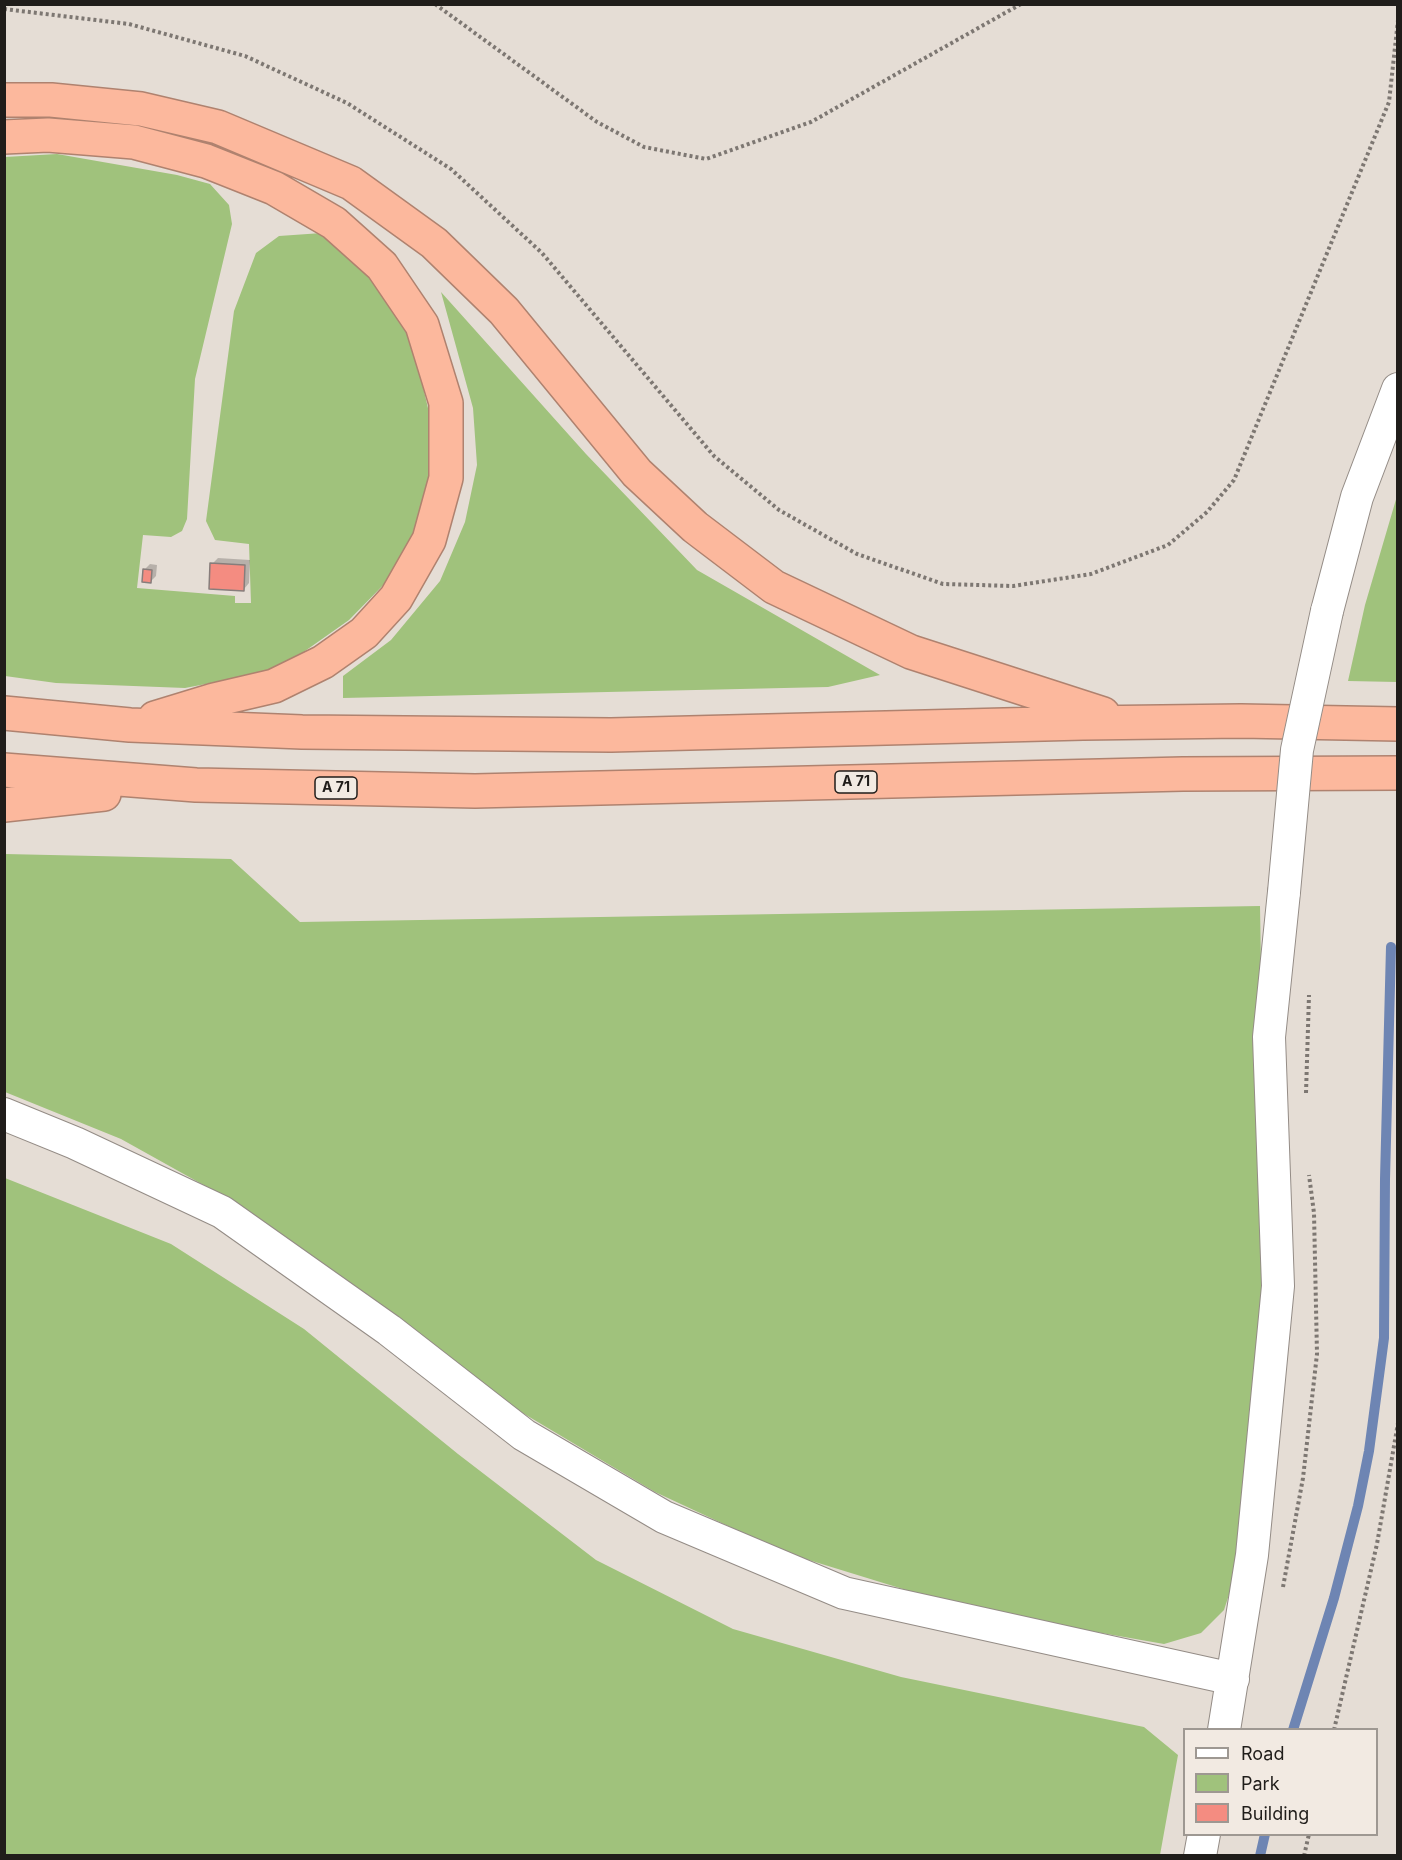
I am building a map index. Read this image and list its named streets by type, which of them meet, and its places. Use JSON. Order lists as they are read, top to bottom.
{
  "streets": {
    "highway": ["A 71"]
  },
  "legend": ["Road", "Park", "Building"]
}
